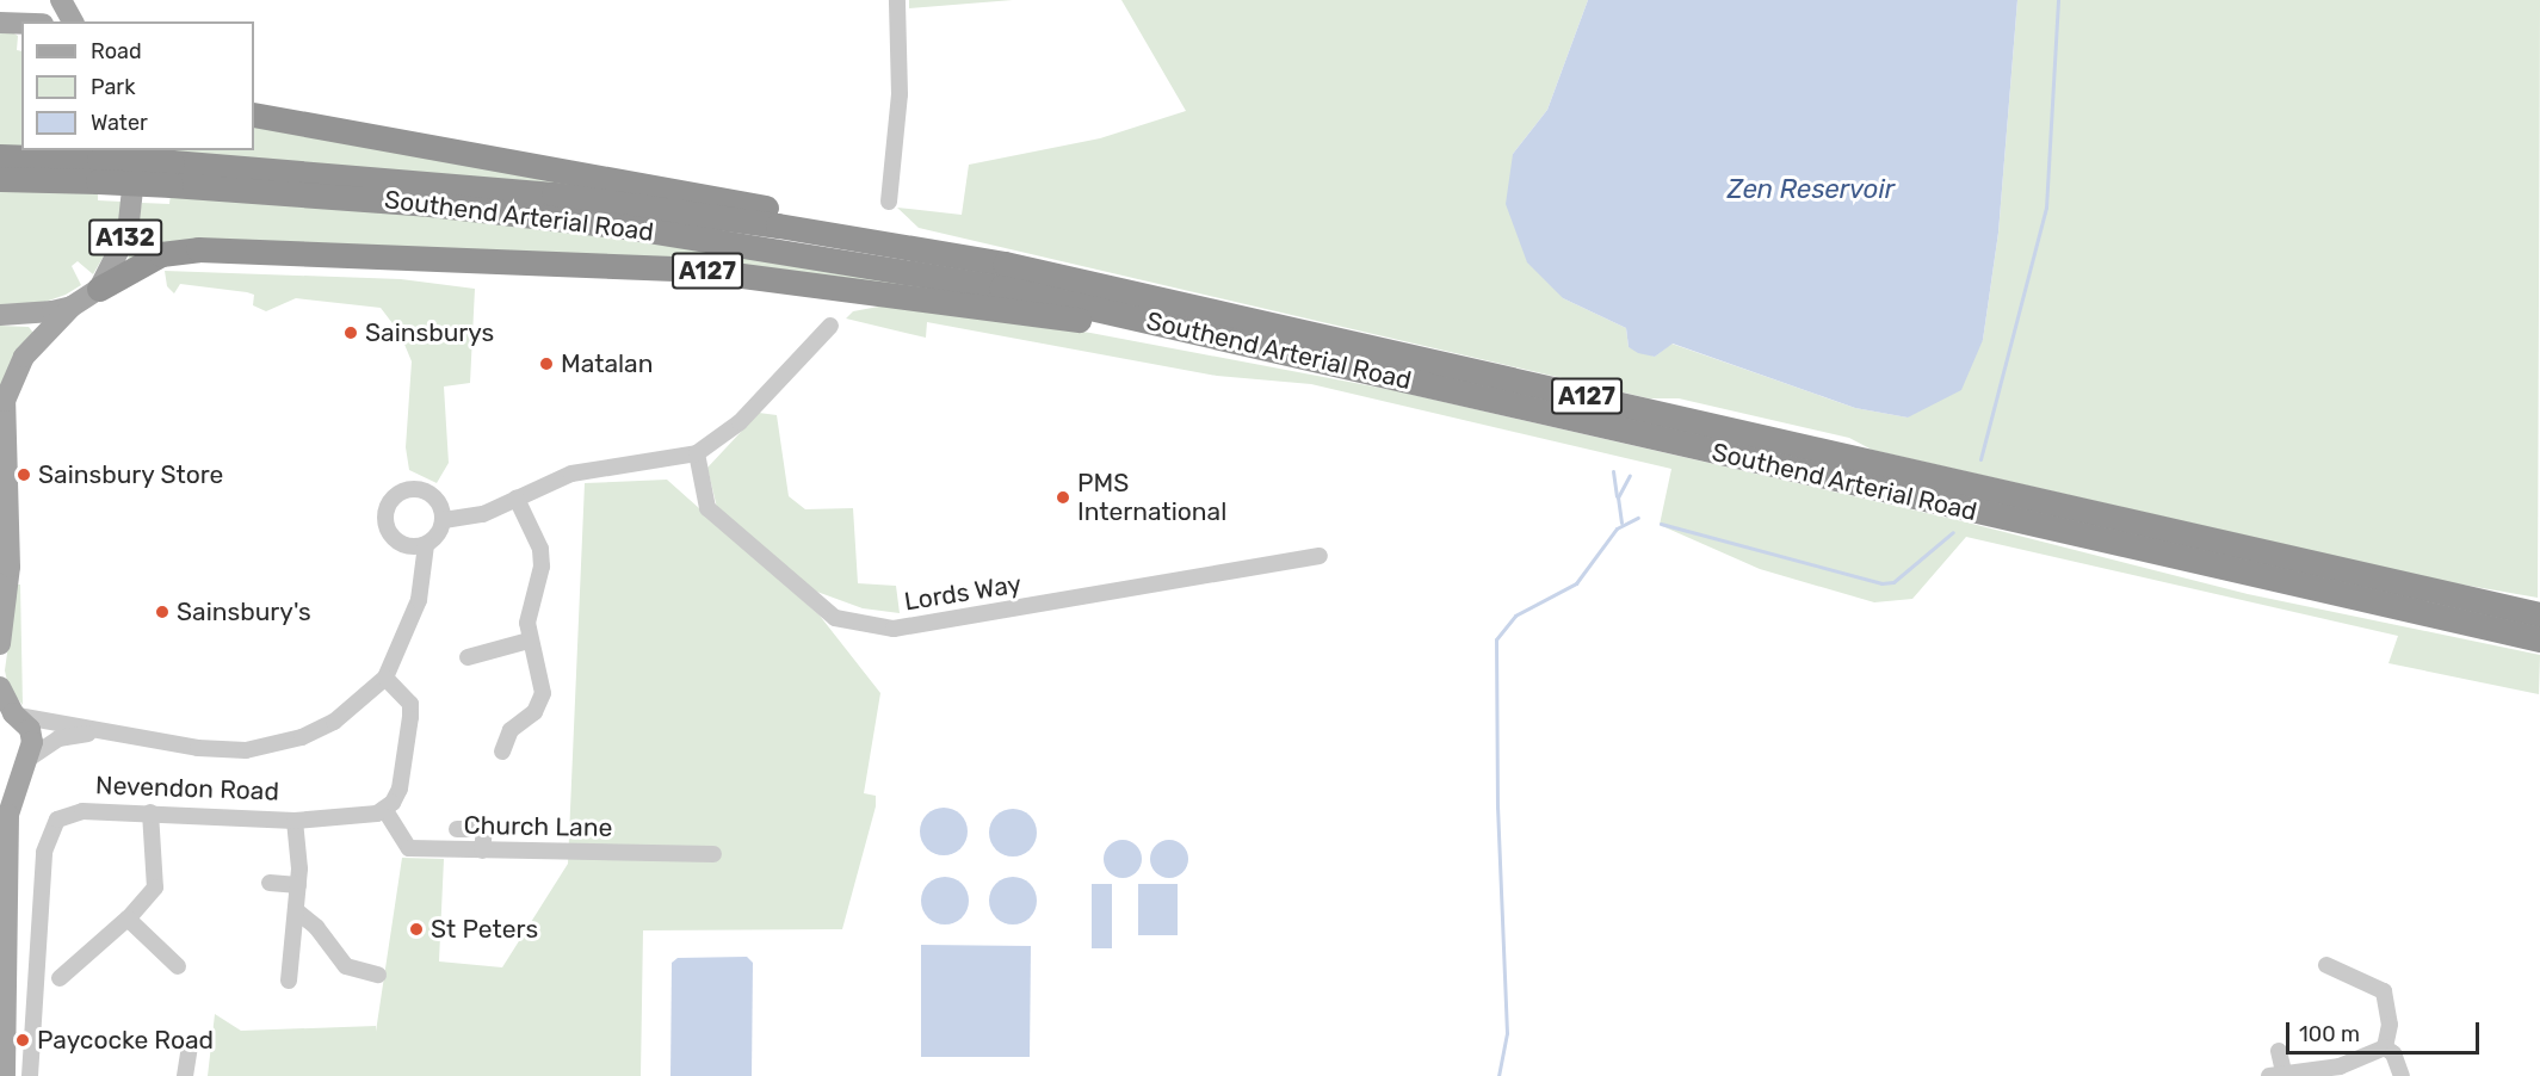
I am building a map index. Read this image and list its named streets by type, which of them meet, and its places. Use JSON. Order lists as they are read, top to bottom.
{
  "streets": {
    "highway": ["Southend Arterial Road", "A127"],
    "main road": ["A132"],
    "street": ["Lords Way", "Nevendon Road", "Church Lane"]
  },
  "crossings": [
    ["Southend Arterial Road", "A127"],
    ["A132", "A127"],
    ["Nevendon Road", "Church Lane"]
  ],
  "water": ["Zen Reservoir"],
  "places": [
    "Sainsburys",
    "Matalan",
    "Sainsbury Store",
    "PMS International",
    "Sainsbury's",
    "St Peters",
    "Paycocke Road"
  ],
  "legend": ["Road", "Park", "Water"],
  "scale_bar": "100 m"
}
